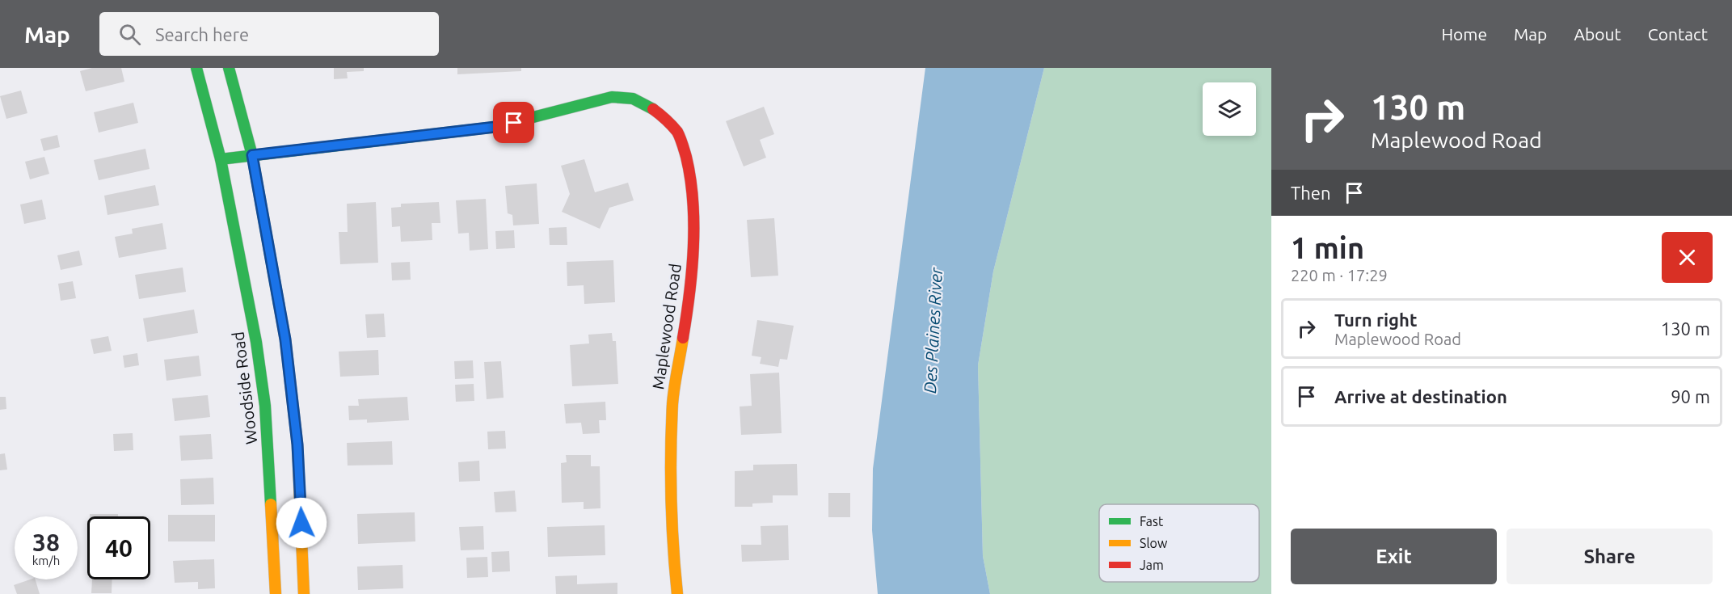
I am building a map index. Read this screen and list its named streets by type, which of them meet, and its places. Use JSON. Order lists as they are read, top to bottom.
{
  "streets": {
    "street": ["Maplewood Road", "Woodside Road"]
  },
  "crossings": [
    ["Maplewood Road", "Woodside Road"]
  ],
  "water": ["Des Plaines River"],
  "legend": ["Fast", "Slow", "Jam"],
  "page": {
    "header": "Map",
    "search": "Search here",
    "nav": [
      "Home",
      "Map",
      "About",
      "Contact"
    ],
    "turn": ["130 m", "Maplewood Road"],
    "then": "Then",
    "heading": ["1 min", "220 m · 17:29"],
    "list": [
      {
        "name": "Turn right",
        "note": "Maplewood Road",
        "value": "130 m"
      },
      {
        "name": "Arrive at destination",
        "value": "90 m"
      }
    ],
    "speed": "38 km/h",
    "limit": "40",
    "buttons": ["Exit", "Share"]
  }
}
